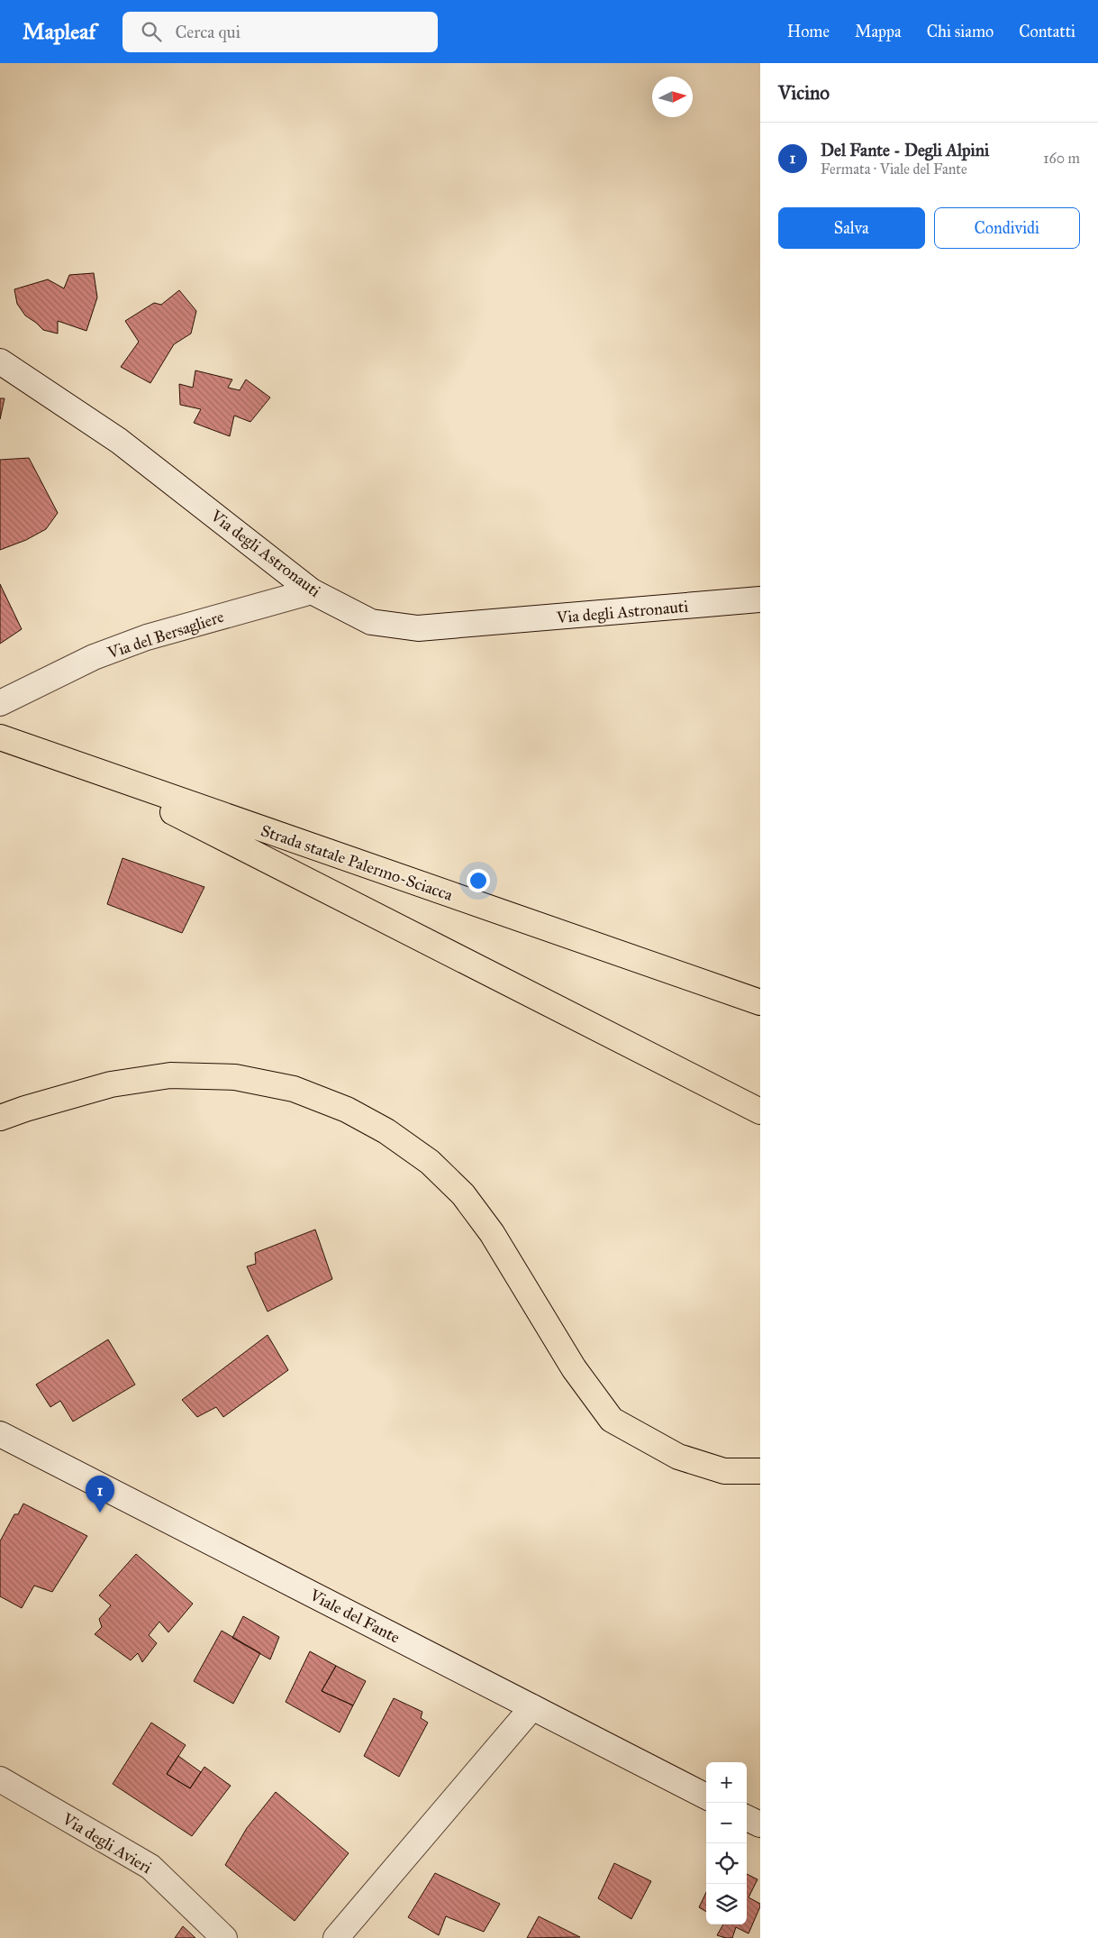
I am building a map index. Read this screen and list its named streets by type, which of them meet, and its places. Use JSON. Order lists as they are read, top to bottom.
{
  "streets": {
    "main road": ["Strada statale Palermo-Sciacca"],
    "street": [
      "Via degli Astronauti",
      "Via del Bersagliere",
      "Viale del Fante",
      "Via degli Avieri"
    ]
  },
  "crossings": [
    ["Via degli Astronauti", "Via del Bersagliere"]
  ],
  "north": "right",
  "page": {
    "header": "Mapleaf",
    "search": "Cerca qui",
    "nav": [
      "Home",
      "Mappa",
      "Chi siamo",
      "Contatti"
    ],
    "heading": "Vicino",
    "list": [
      {
        "mark": "1",
        "name": "Del Fante - Degli Alpini",
        "note": "Fermata · Viale del Fante",
        "value": "160 m"
      }
    ],
    "buttons": ["Salva", "Condividi"],
    "pins": "1",
    "map_buttons": ["+", "−"]
  }
}
